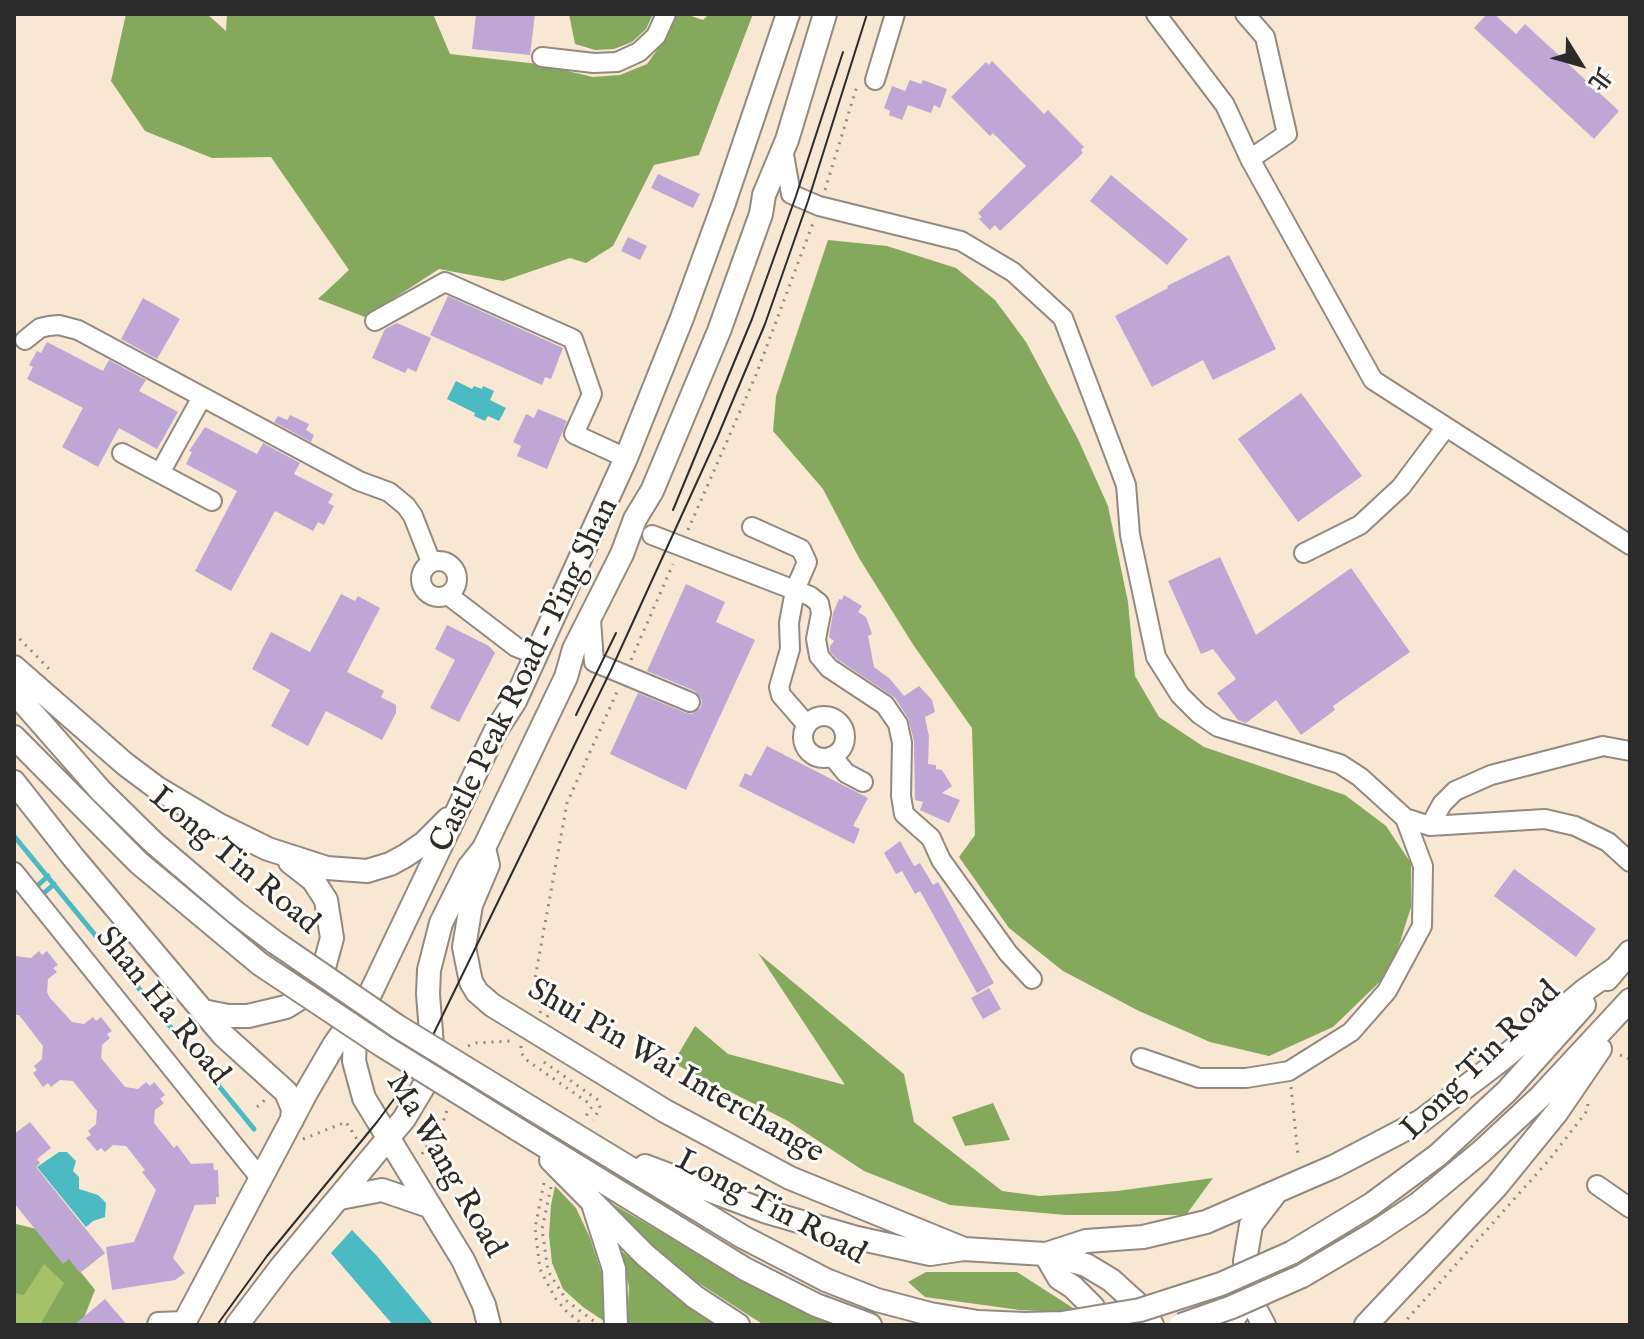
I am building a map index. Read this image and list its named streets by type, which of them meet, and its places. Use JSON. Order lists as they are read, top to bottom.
{
  "streets": {
    "main road": [
      "Castle Peak Road – Ping Shan",
      "Long Tin Road",
      "Shui Pin Wai Interchange",
      "Ma Wang Road"
    ],
    "street": ["Shan Ha Road"]
  },
  "crossings": [
    ["Castle Peak Road – Ping Shan", "Shan Ha Road"],
    ["Castle Peak Road – Ping Shan", "Shui Pin Wai Interchange"],
    ["Castle Peak Road – Ping Shan", "Ma Wang Road"],
    ["Long Tin Road", "Shui Pin Wai Interchange"]
  ],
  "north": "bottom right"
}
